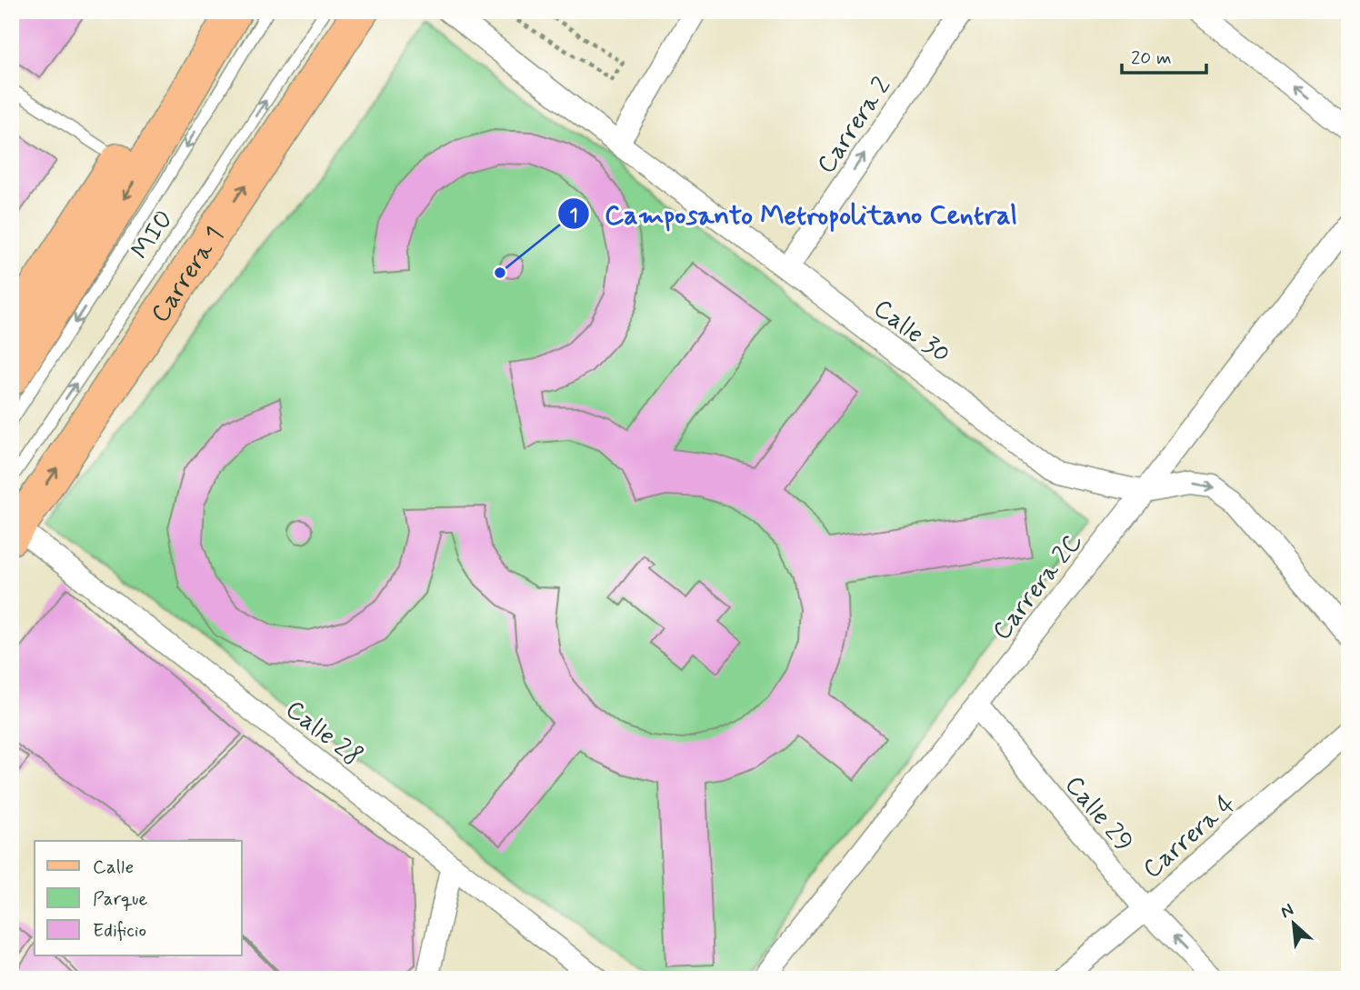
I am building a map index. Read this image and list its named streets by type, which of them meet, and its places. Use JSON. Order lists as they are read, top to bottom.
{
  "streets": {
    "main road": ["Carrera 1"],
    "street": [
      "Carrera 2",
      "Calle 30",
      "Carrera 2C",
      "Calle 28",
      "Calle 29",
      "Carrera 4"
    ],
    "lane": ["MIO"]
  },
  "crossings": [
    ["Carrera 2", "Calle 30"],
    ["Carrera 1", "Calle 28"],
    ["Calle 30", "Carrera 2C"],
    ["Carrera 2C", "Calle 29"],
    ["Calle 29", "Carrera 4"]
  ],
  "one_way": ["Carrera 2"],
  "places": ["Camposanto Metropolitano Central"],
  "legend": ["Calle", "Parque", "Edificio"],
  "scale_bar": "20 m",
  "north": "top left"
}
